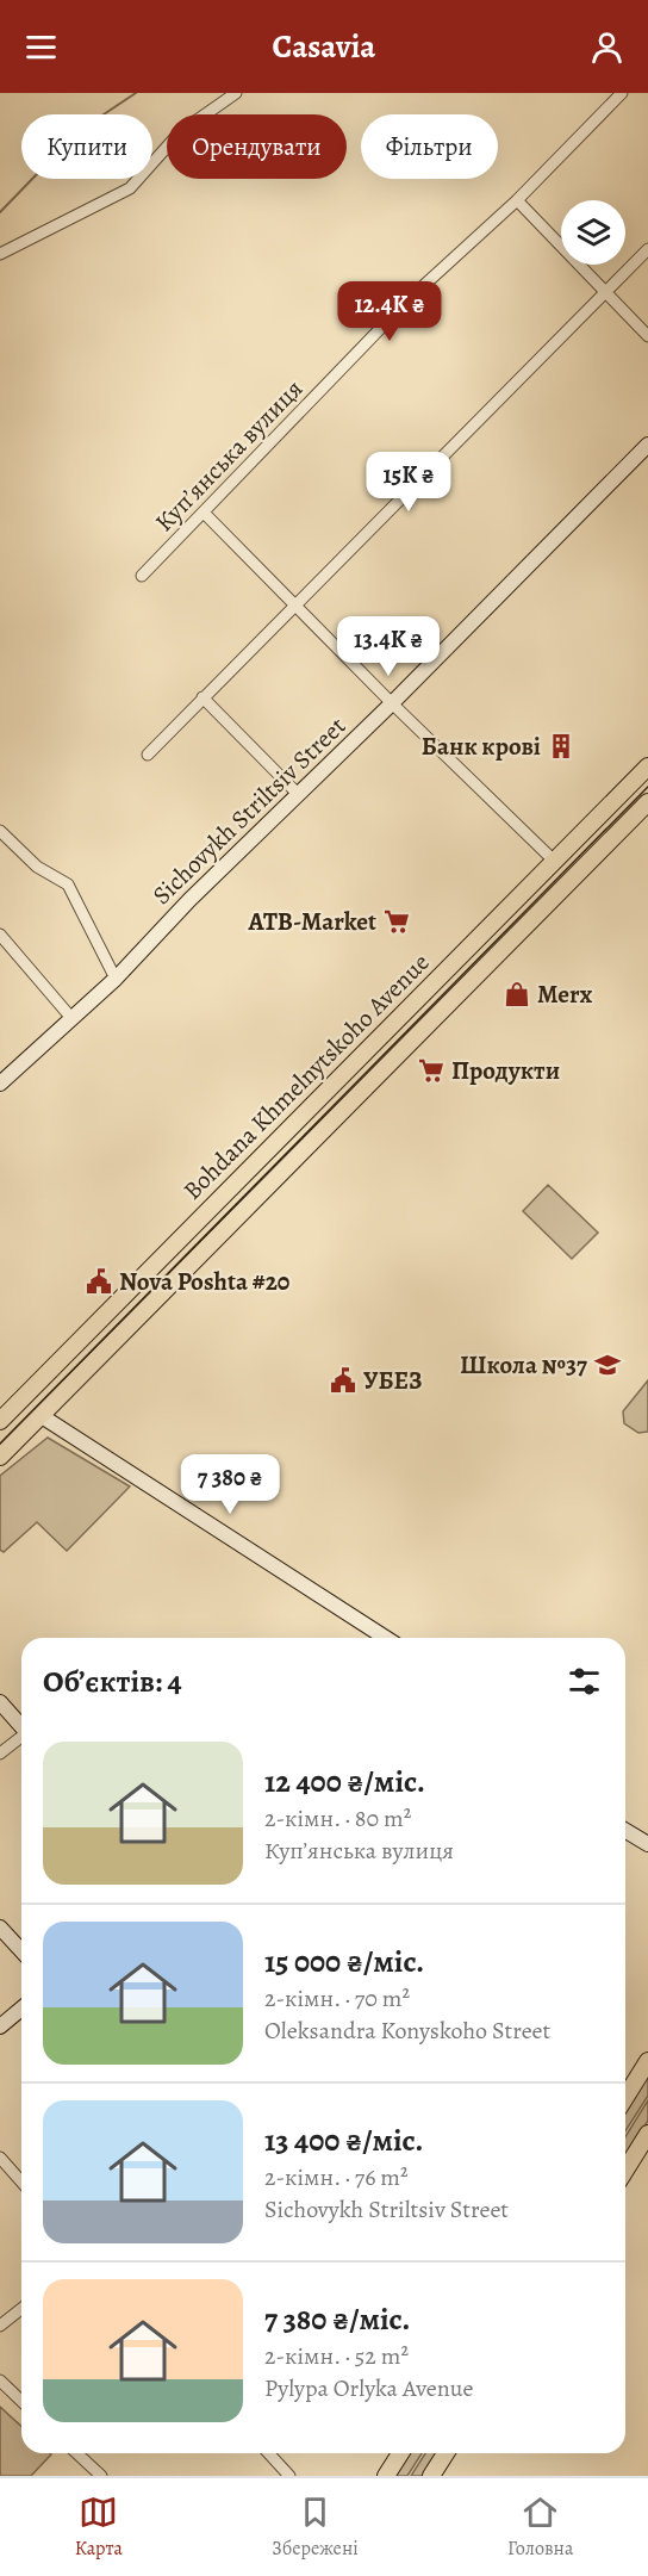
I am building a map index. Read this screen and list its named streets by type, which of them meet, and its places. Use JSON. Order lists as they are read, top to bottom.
{
  "streets": {
    "main road": ["Bohdana Khmelnytskoho Avenue"],
    "street": ["Купʼянська вулиця", "Sichovykh Striltsiv Street"]
  },
  "places": {
    "building": ["Банк крові"],
    "supermarket": ["ATB-Market", "Продукти"],
    "shop": ["Merx"],
    "public building": ["Nova Poshta #20", "УБЕЗ"],
    "school or university": ["Школа №37"]
  },
  "page": {
    "header": "Casavia",
    "chip": ["Купити", "Орендувати", "Фільтри"],
    "price": [
      "12.4K ₴",
      "15K ₴",
      "13.4K ₴",
      "7 380 ₴"
    ],
    "heading": "Об’єктів: 4",
    "list": [
      {
        "name": "12 400 ₴/міс.",
        "note": "2-кімн. · 80 m² · Купʼянська вулиця"
      },
      {
        "name": "15 000 ₴/міс.",
        "note": "2-кімн. · 70 m² · Oleksandra Konyskoho Street"
      },
      {
        "name": "13 400 ₴/міс.",
        "note": "2-кімн. · 76 m² · Sichovykh Striltsiv Street"
      },
      {
        "name": "7 380 ₴/міс.",
        "note": "2-кімн. · 52 m² · Pylypa Orlyka Avenue"
      }
    ],
    "tabs": ["Карта", "Збережені", "Головна"]
  }
}
